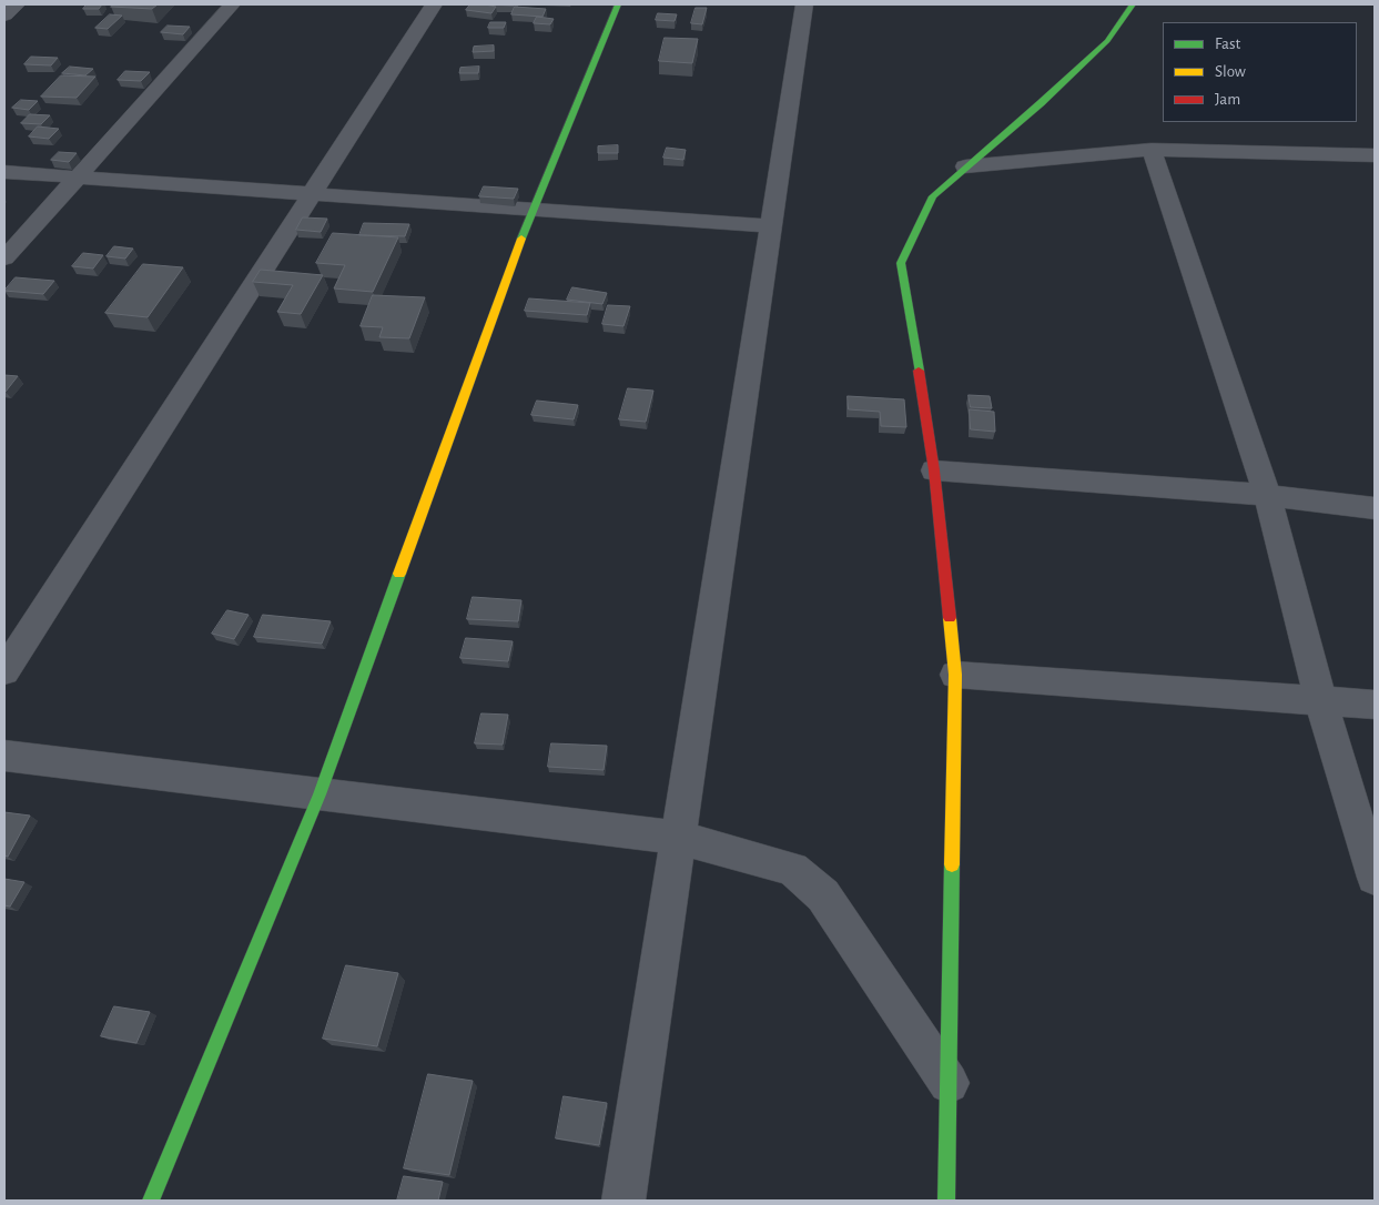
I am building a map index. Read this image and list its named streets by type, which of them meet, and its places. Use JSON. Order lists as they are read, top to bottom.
{
  "legend": ["Fast", "Slow", "Jam"]
}
